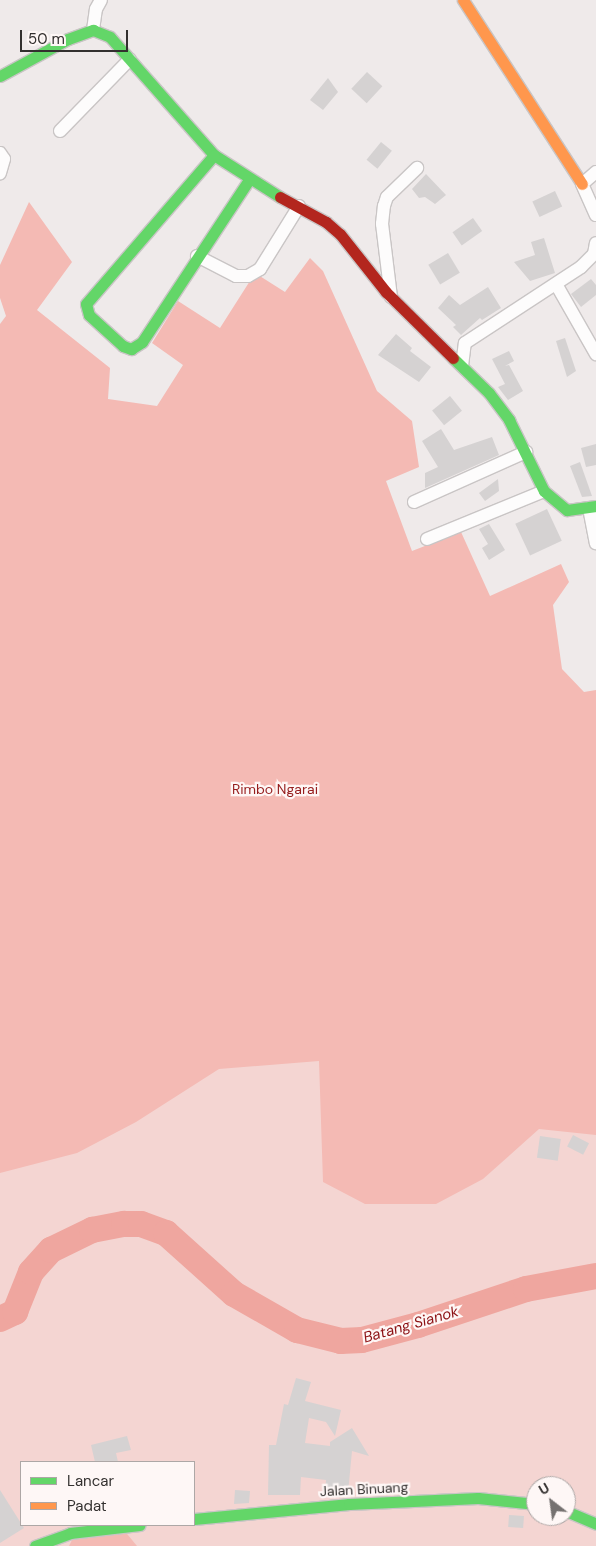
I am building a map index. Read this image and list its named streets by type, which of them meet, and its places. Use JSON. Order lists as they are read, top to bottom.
{
  "streets": {
    "street": ["Jalan Binuang"]
  },
  "water": ["Batang Sianok"],
  "parks": ["Rimbo Ngarai"],
  "legend": ["Lancar", "Padat"],
  "scale_bar": "50 m",
  "north": "top left"
}
